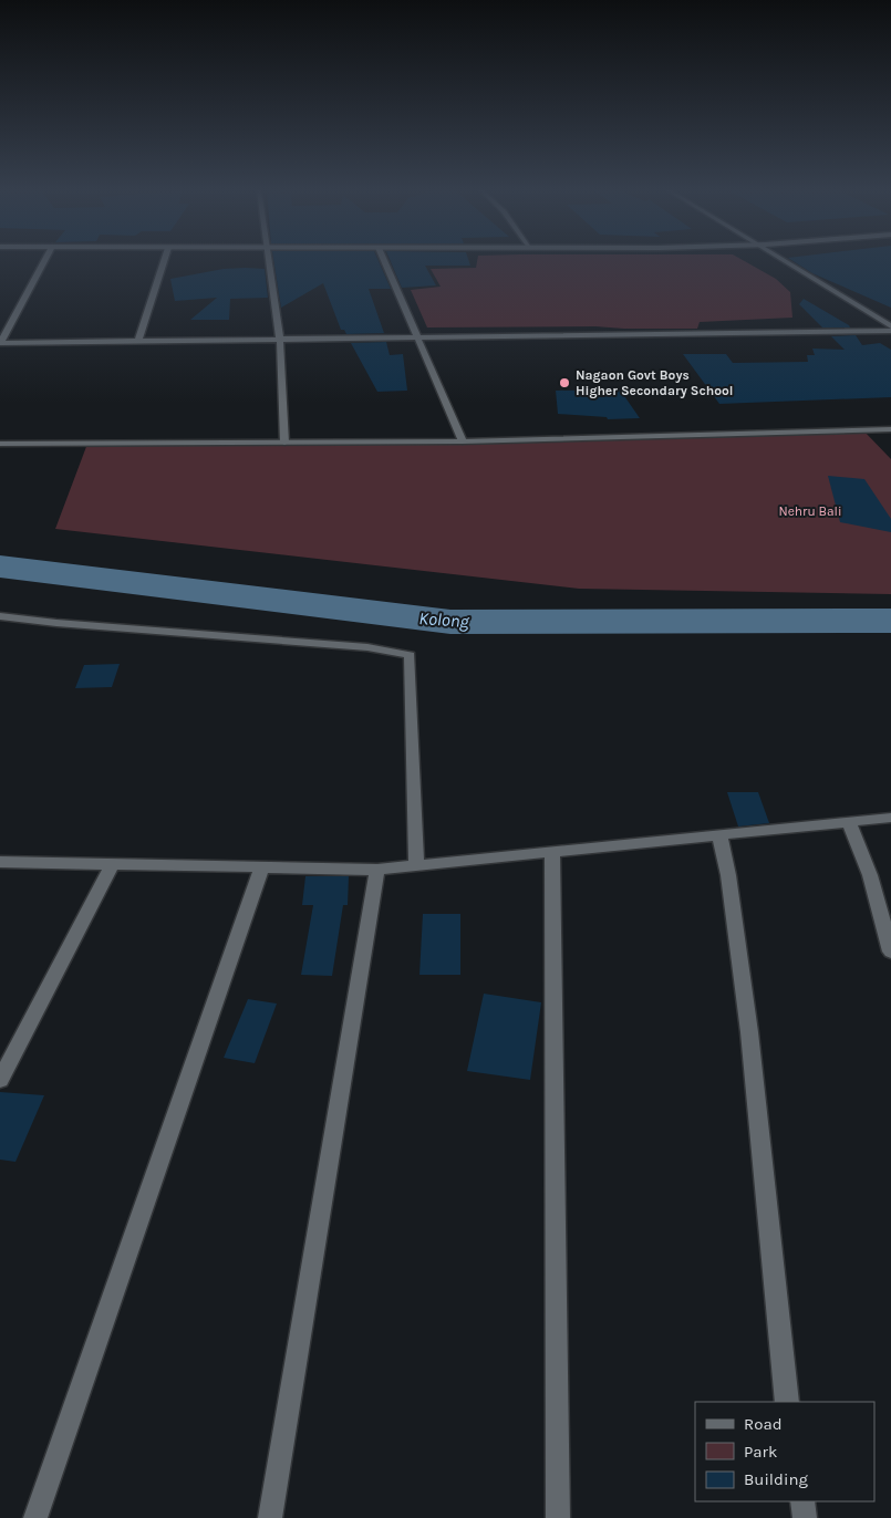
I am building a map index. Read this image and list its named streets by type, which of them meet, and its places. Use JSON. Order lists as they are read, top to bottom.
{
  "water": ["Kolong"],
  "parks": ["Nehru Bali"],
  "places": ["Nagaon Govt Boys Higher Secondary School"],
  "legend": ["Road", "Park", "Building"]
}
